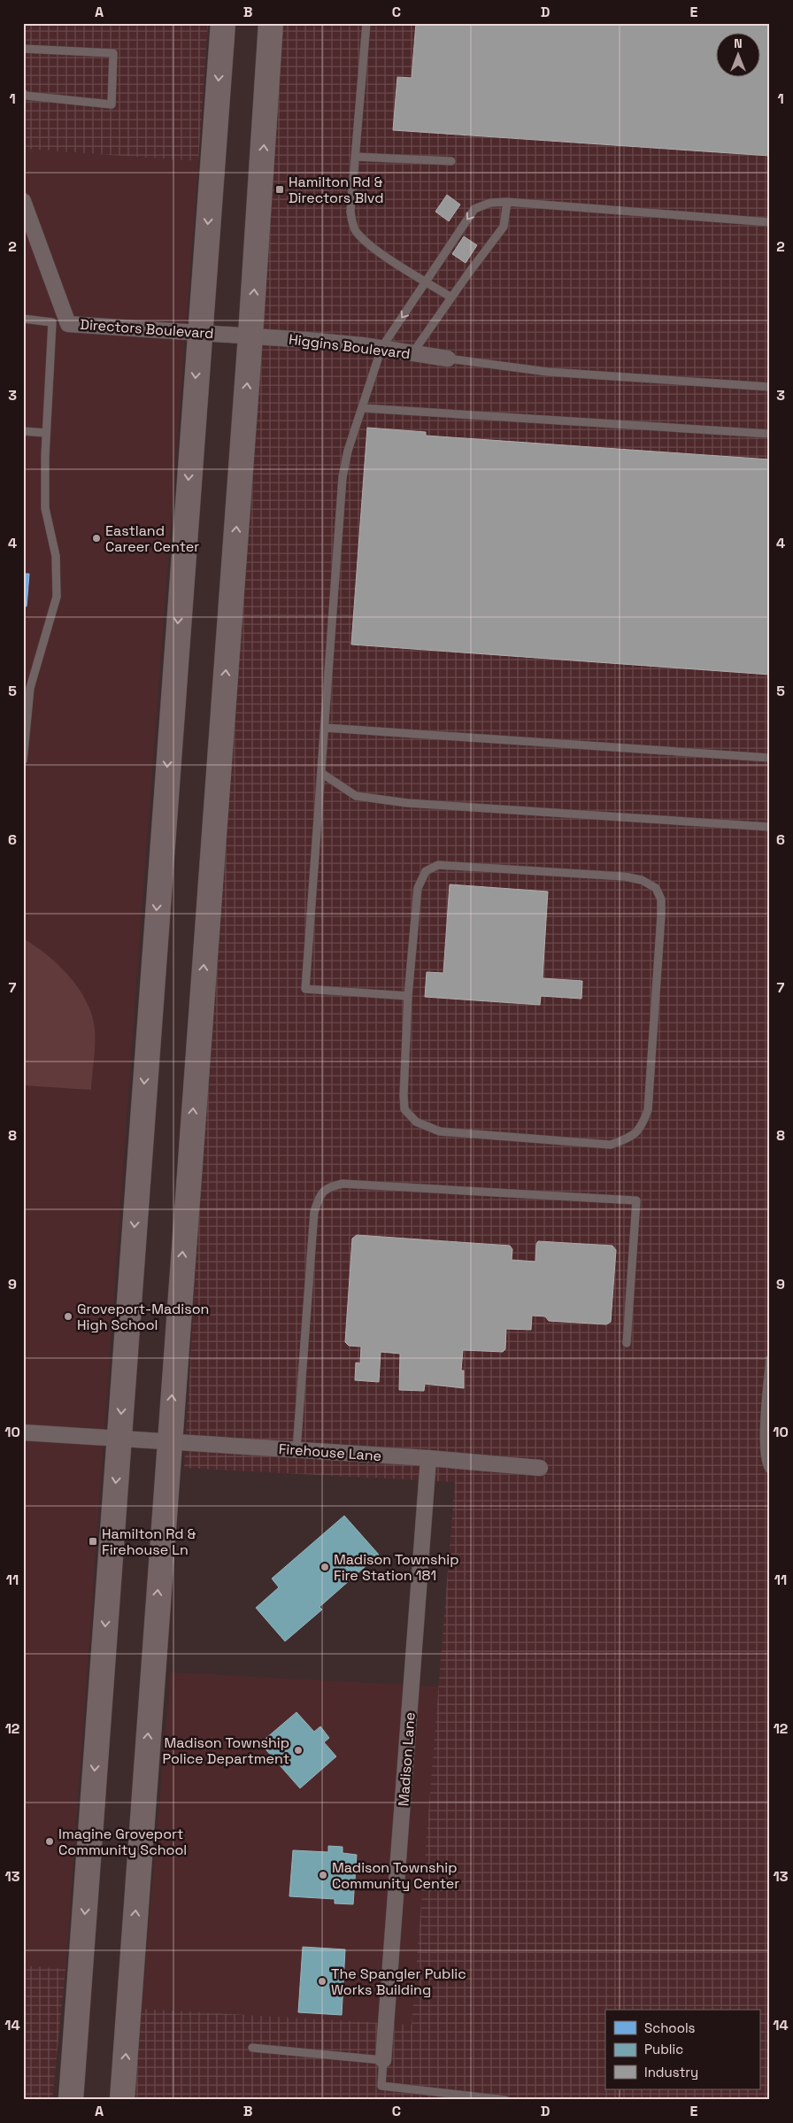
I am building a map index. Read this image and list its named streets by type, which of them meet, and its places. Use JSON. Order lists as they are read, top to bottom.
{
  "streets": {
    "street": [
      "Directors Boulevard",
      "Higgins Boulevard",
      "Firehouse Lane",
      "Madison Lane"
    ]
  },
  "crossings": [
    ["Directors Boulevard", "Higgins Boulevard"],
    ["Firehouse Lane", "Madison Lane"]
  ],
  "places": {
    "transit": ["Hamilton Rd & Directors Blvd", "Hamilton Rd & Firehouse Ln"],
    "other": [
      "Eastland Career Center",
      "Groveport-Madison High School",
      "Madison Township Fire Station 181",
      "Madison Township Police Department",
      "Imagine Groveport Community School",
      "Madison Township Community Center",
      "The Spangler Public Works Building"
    ]
  },
  "legend": ["Schools", "Public", "Industry"],
  "north": "top",
  "grid": {
    "columns": [
      "A",
      "B",
      "C",
      "D",
      "E"
    ],
    "rows": [
      "1",
      "2",
      "3",
      "4",
      "5",
      "6",
      "7",
      "8",
      "9",
      "10",
      "11",
      "12",
      "13",
      "14"
    ]
  }
}
